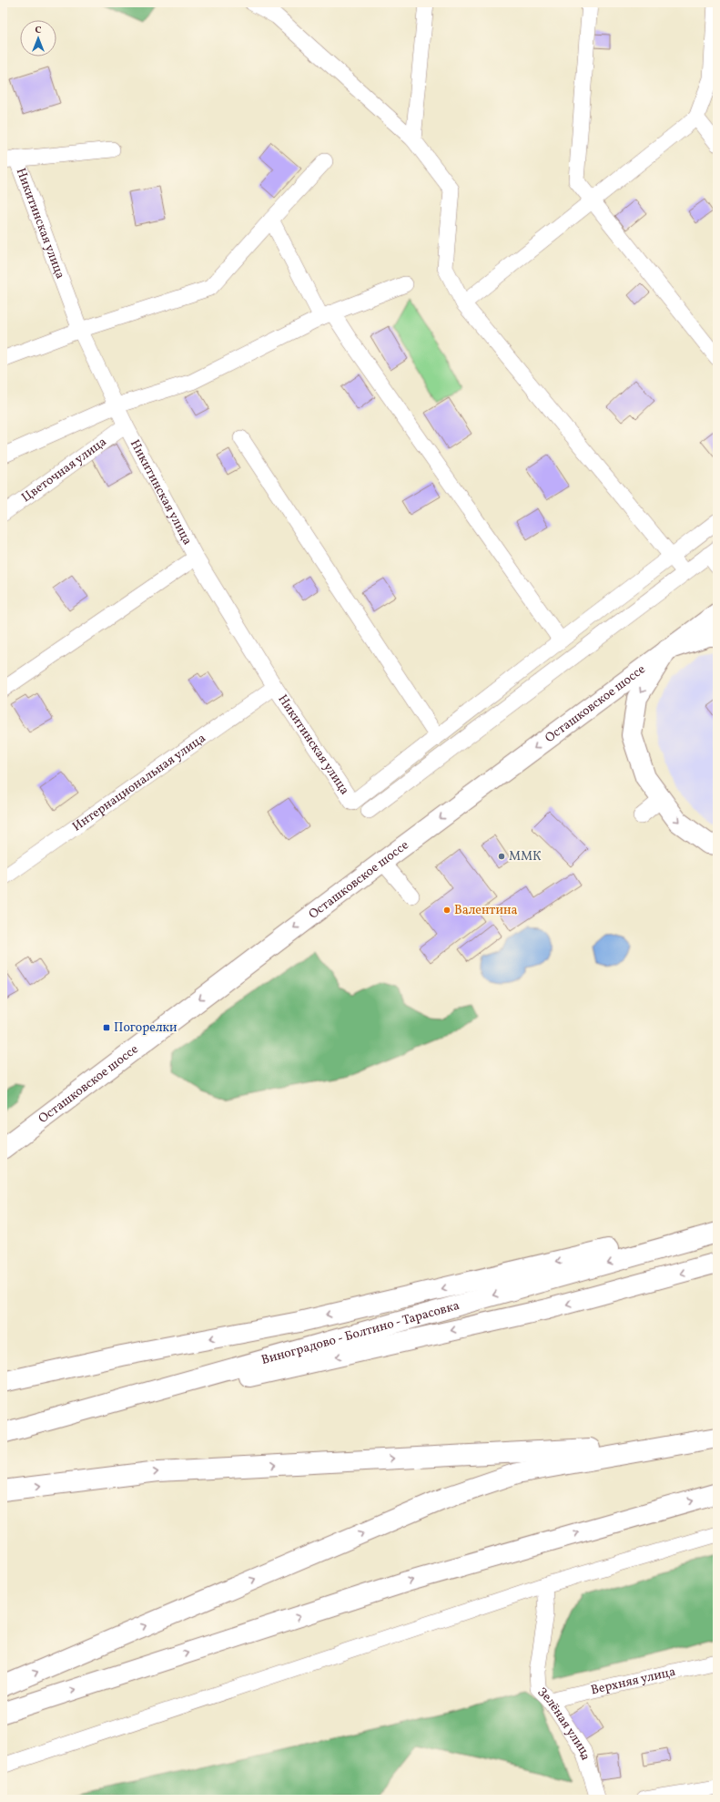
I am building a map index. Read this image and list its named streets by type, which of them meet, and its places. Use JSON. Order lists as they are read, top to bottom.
{
  "streets": {
    "main road": ["Осташковское шоссе", "Виноградово - Болтино - Тарасовка"],
    "street": [
      "Никитинская улица",
      "Цветочная улица",
      "Интернациональная улица",
      "Верхняя улица",
      "Зелёная улица"
    ]
  },
  "crossings": [
    ["Никитинская улица", "Цветочная улица"],
    ["Никитинская улица", "Интернациональная улица"],
    ["Верхняя улица", "Зелёная улица"]
  ],
  "one_way": ["Осташковское шоссе"],
  "places": {
    "other": ["ММК", "Валентина"],
    "transit": ["Погорелки"]
  },
  "north": "top"
}
